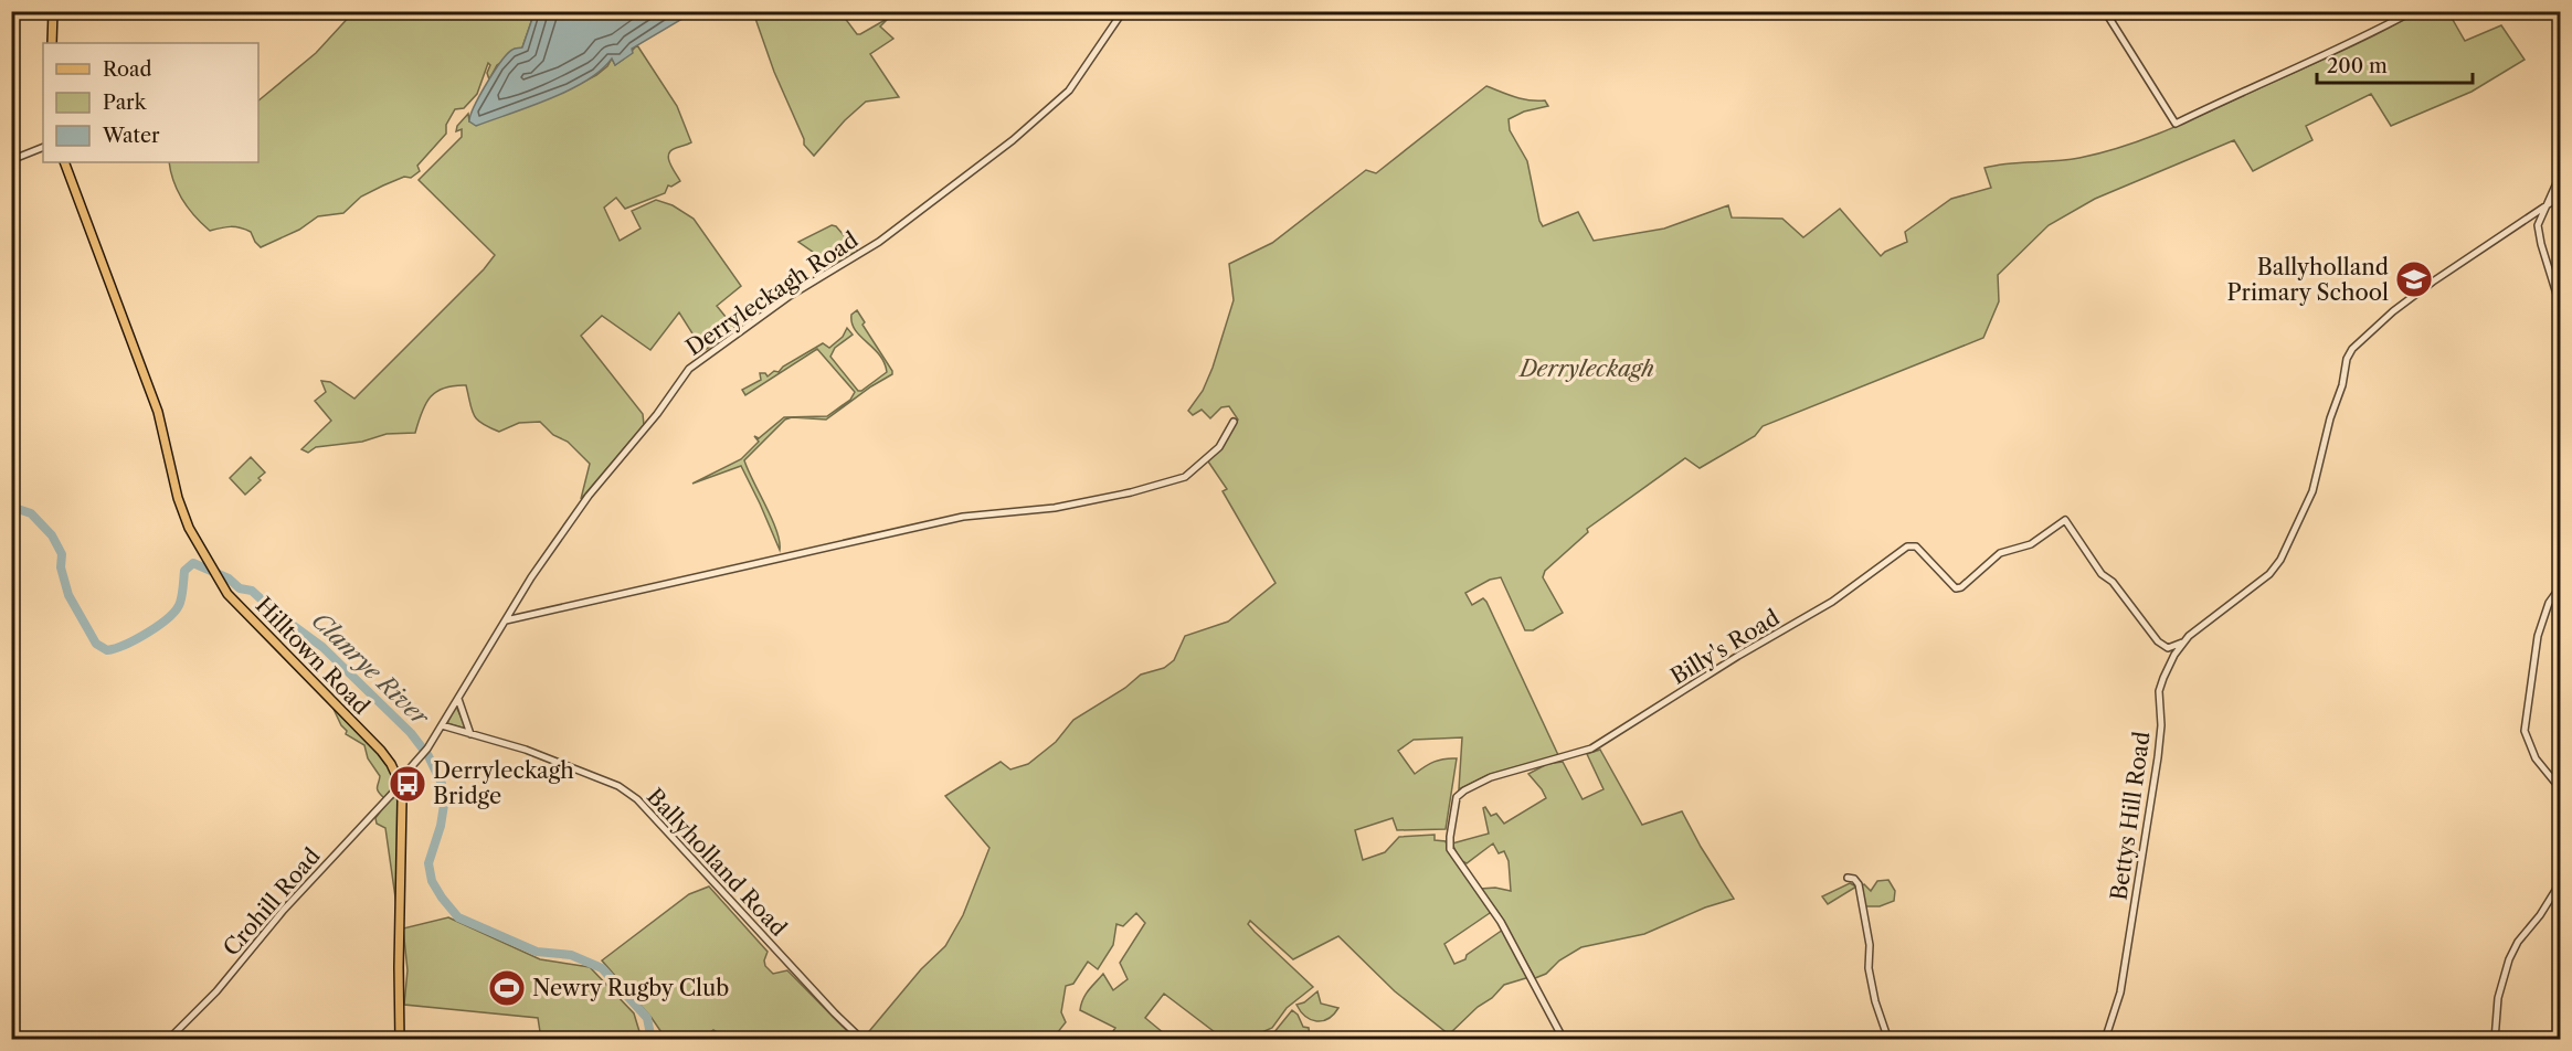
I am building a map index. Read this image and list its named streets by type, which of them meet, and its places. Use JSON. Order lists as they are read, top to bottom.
{
  "streets": {
    "main road": ["Hilltown Road"],
    "street": [
      "Derryleckagh Road",
      "Billy's Road",
      "Bettys Hill Road",
      "Ballyholland Road",
      "Crohill Road"
    ]
  },
  "crossings": [
    ["Derryleckagh Road", "Hilltown Road"],
    ["Derryleckagh Road", "Ballyholland Road"],
    ["Billy's Road", "Bettys Hill Road"],
    ["Hilltown Road", "Crohill Road"]
  ],
  "water": ["Clanrye River"],
  "parks": ["Derryleckagh"],
  "places": {
    "school or university": ["Ballyholland Primary School"],
    "bus stop": ["Derryleckagh Bridge"],
    "sports": ["Newry Rugby Club"]
  },
  "legend": ["Road", "Park", "Water"],
  "scale_bar": "200 m"
}
